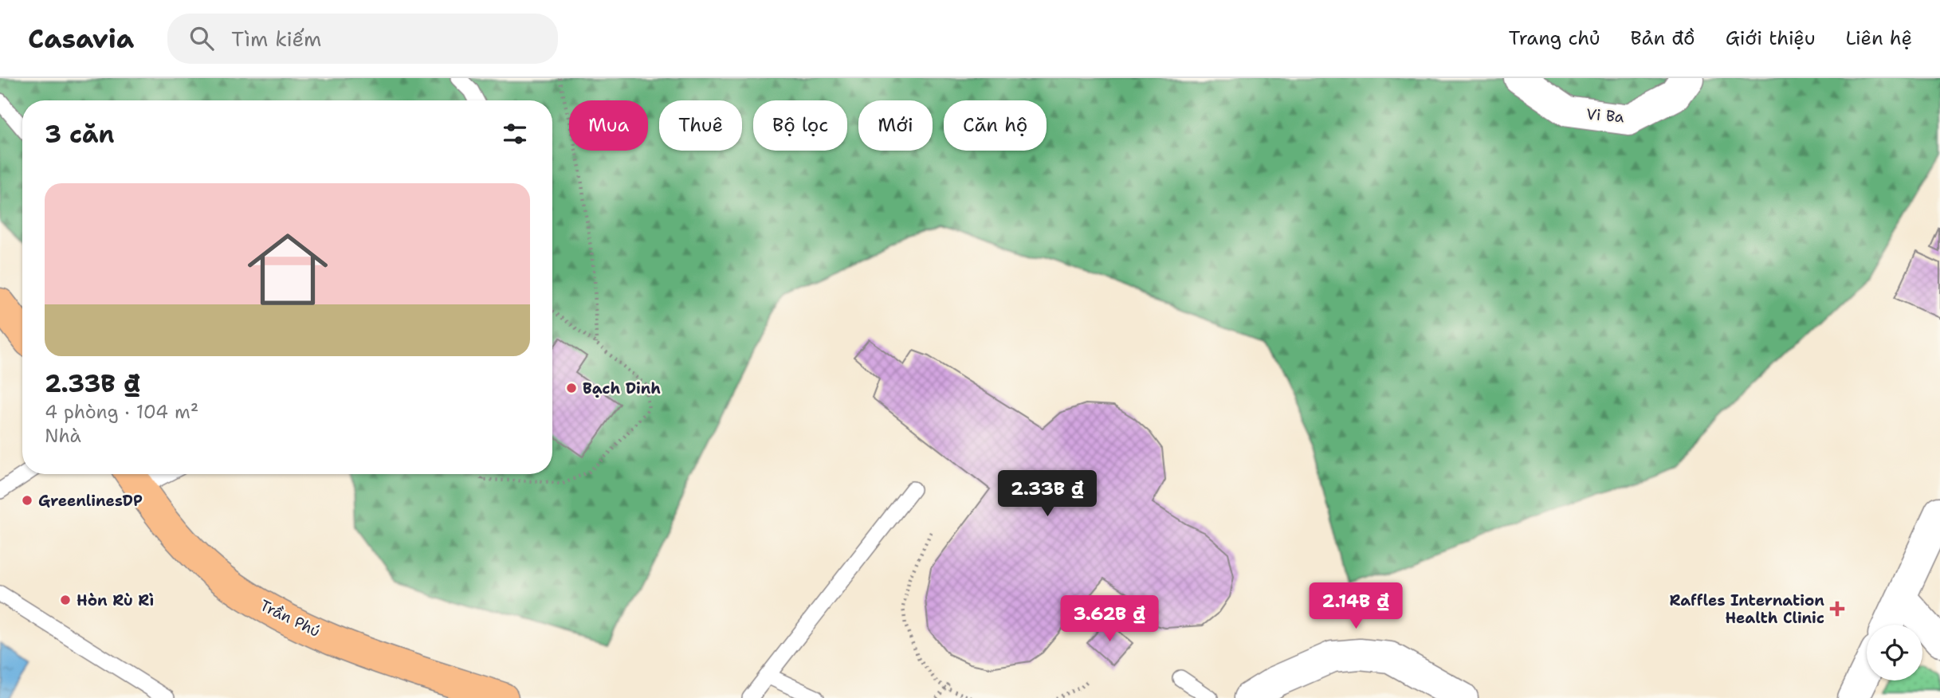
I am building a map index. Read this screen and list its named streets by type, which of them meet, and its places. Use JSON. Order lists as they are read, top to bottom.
{
  "streets": {
    "main road": ["Trần Phú"],
    "street": ["Vi Ba"]
  },
  "places": {
    "other": ["Bạch Dinh", "GreenlinesDP", "Hòn Rù Rì"],
    "health": ["Raffles Internation Health Clinic"]
  },
  "page": {
    "header": "Casavia",
    "search": "Tìm kiếm",
    "nav": [
      "Trang chủ",
      "Bản đồ",
      "Giới thiệu",
      "Liên hệ"
    ],
    "chip": [
      "Mua",
      "Thuê",
      "Bộ lọc",
      "Mới",
      "Căn hộ"
    ],
    "heading": "3 căn",
    "list": [
      {
        "name": "2.33B ₫",
        "note": "4 phòng · 104 m² · Nhà"
      }
    ],
    "price": ["2.33B ₫", "2.14B ₫", "3.62B ₫"]
  }
}
